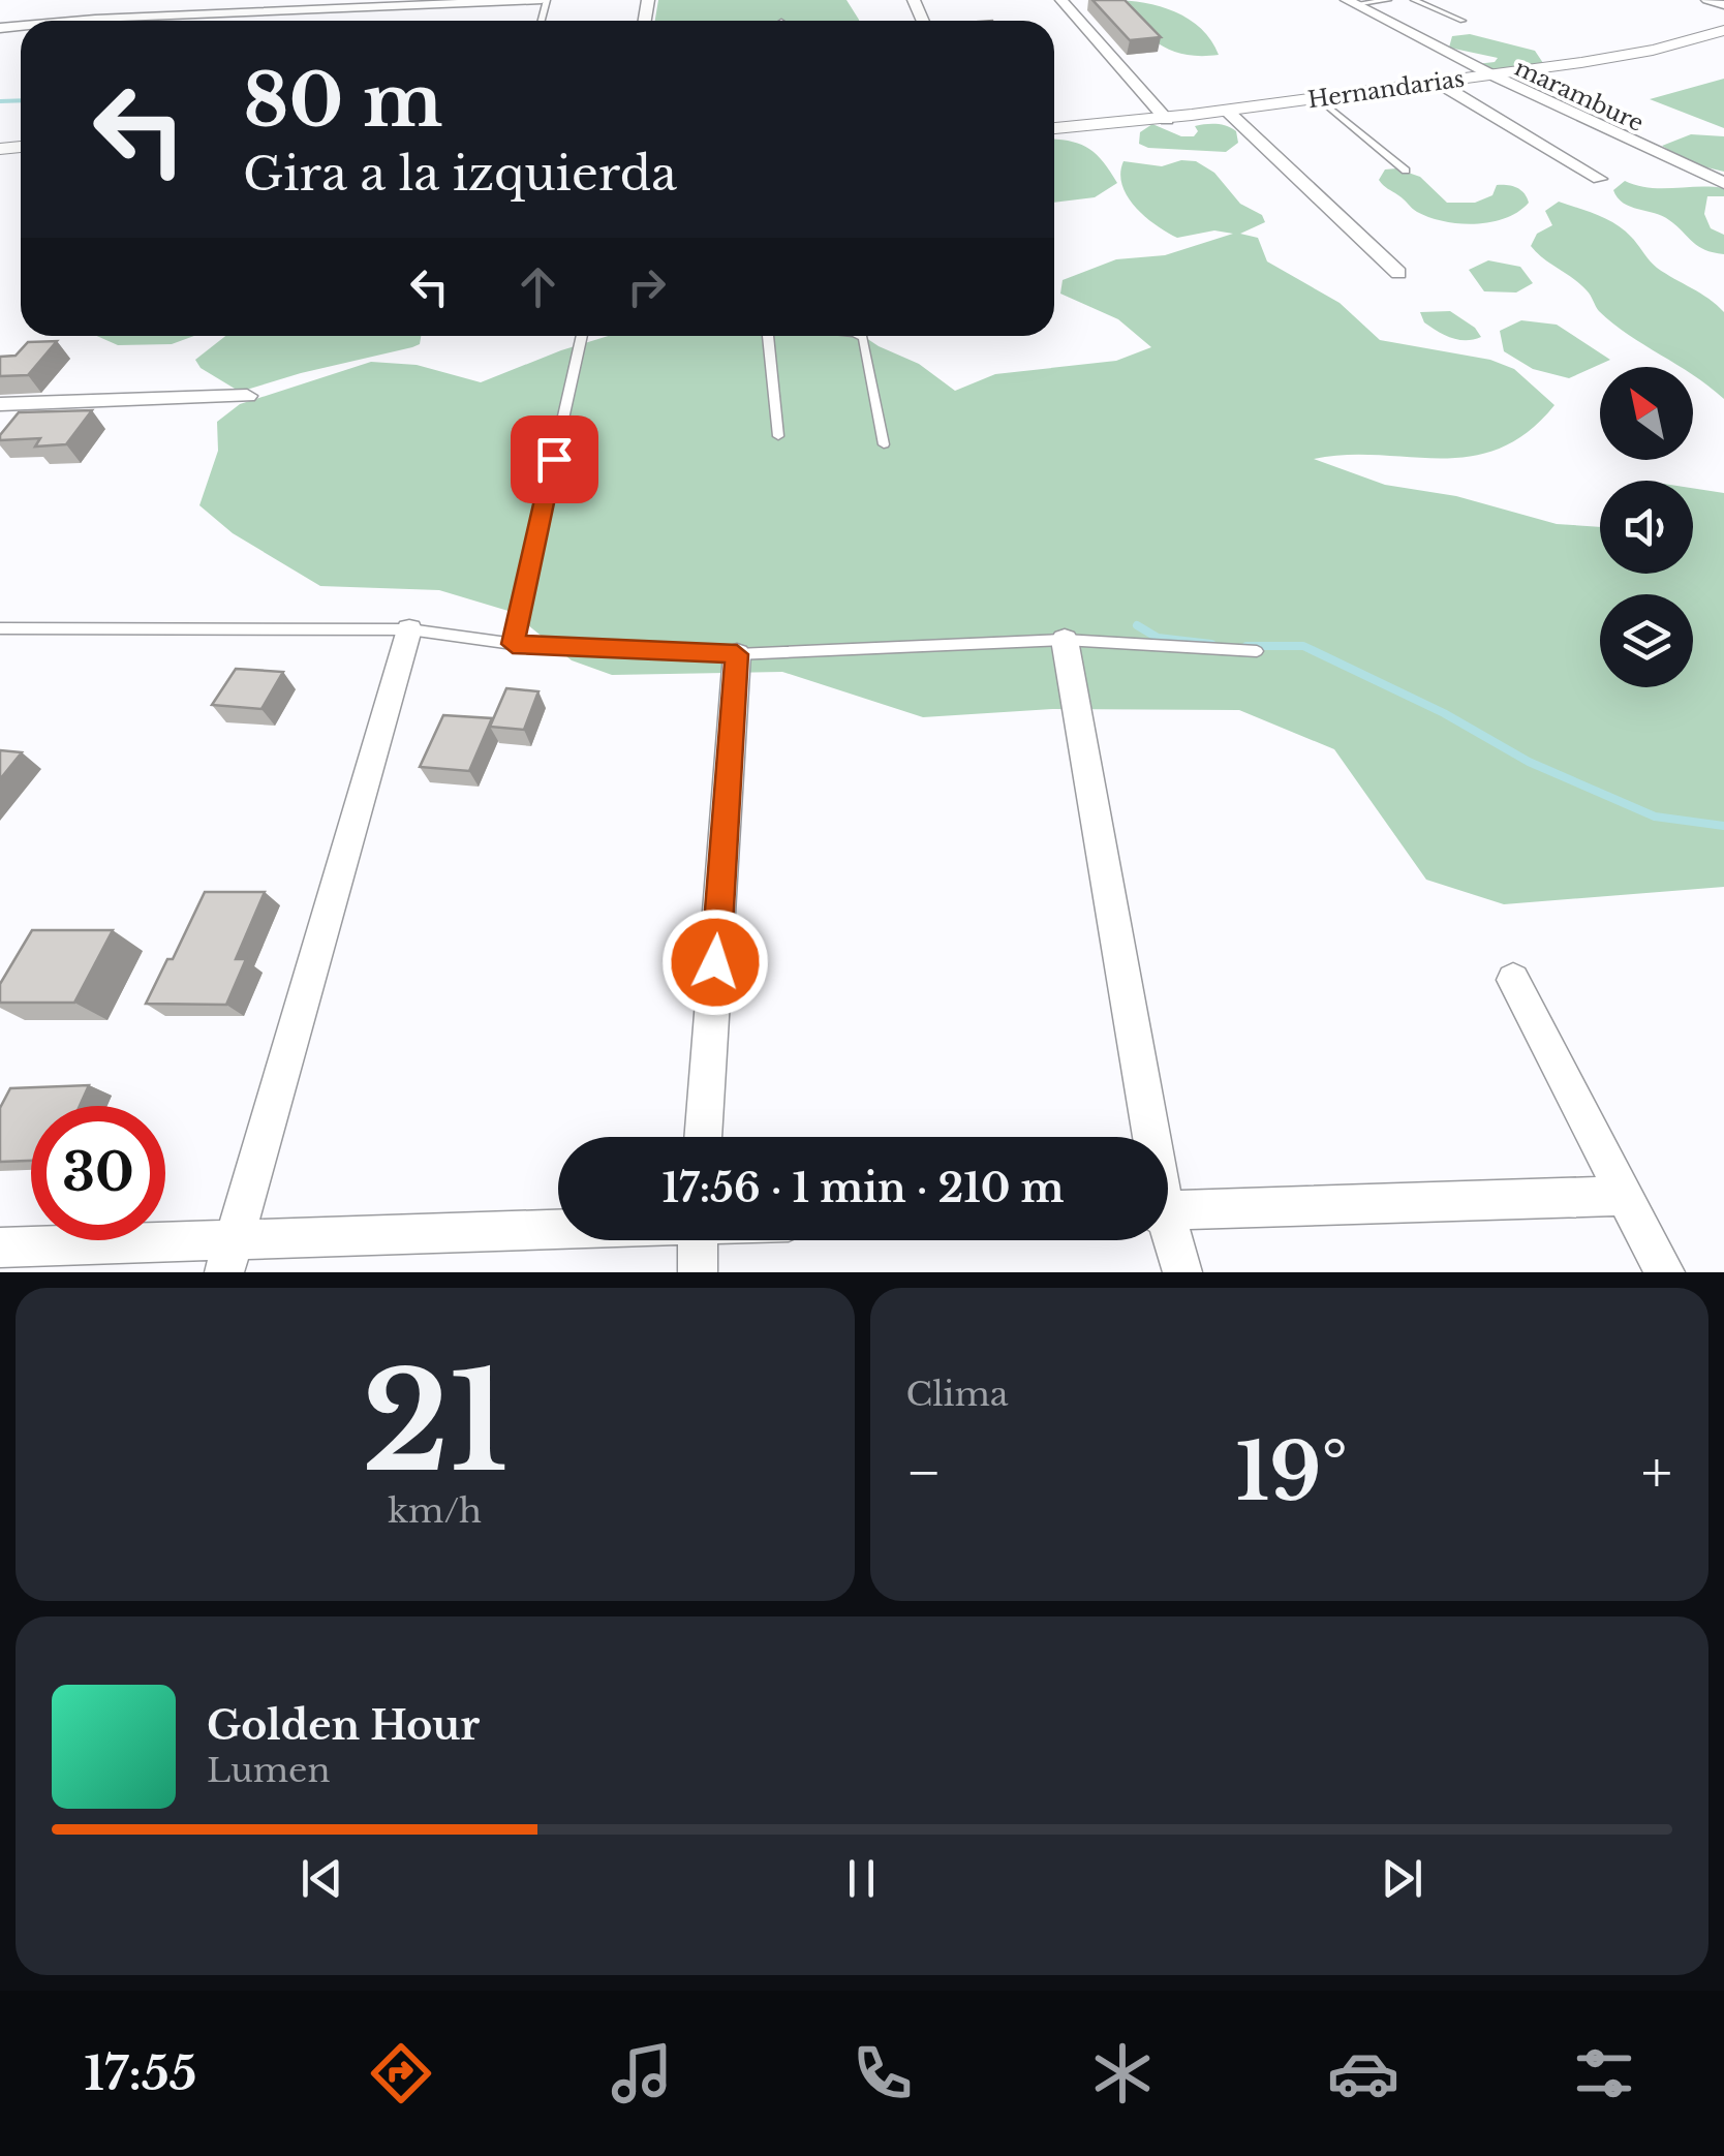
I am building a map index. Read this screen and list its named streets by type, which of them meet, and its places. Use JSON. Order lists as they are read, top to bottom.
{
  "streets": {
    "street": ["Hernandarias"]
  },
  "north": "top left",
  "page": {
    "turn": ["80 m", "Gira a la izquierda"],
    "limit": "30",
    "trip": "17:56 · 1 min · 210 m",
    "tile": [
      ["21", "km/h"],
      "Clima"
    ],
    "heat": ["−", "19°", "+"],
    "song": ["Golden Hour", "Lumen"],
    "tabs": "17:55"
  }
}
